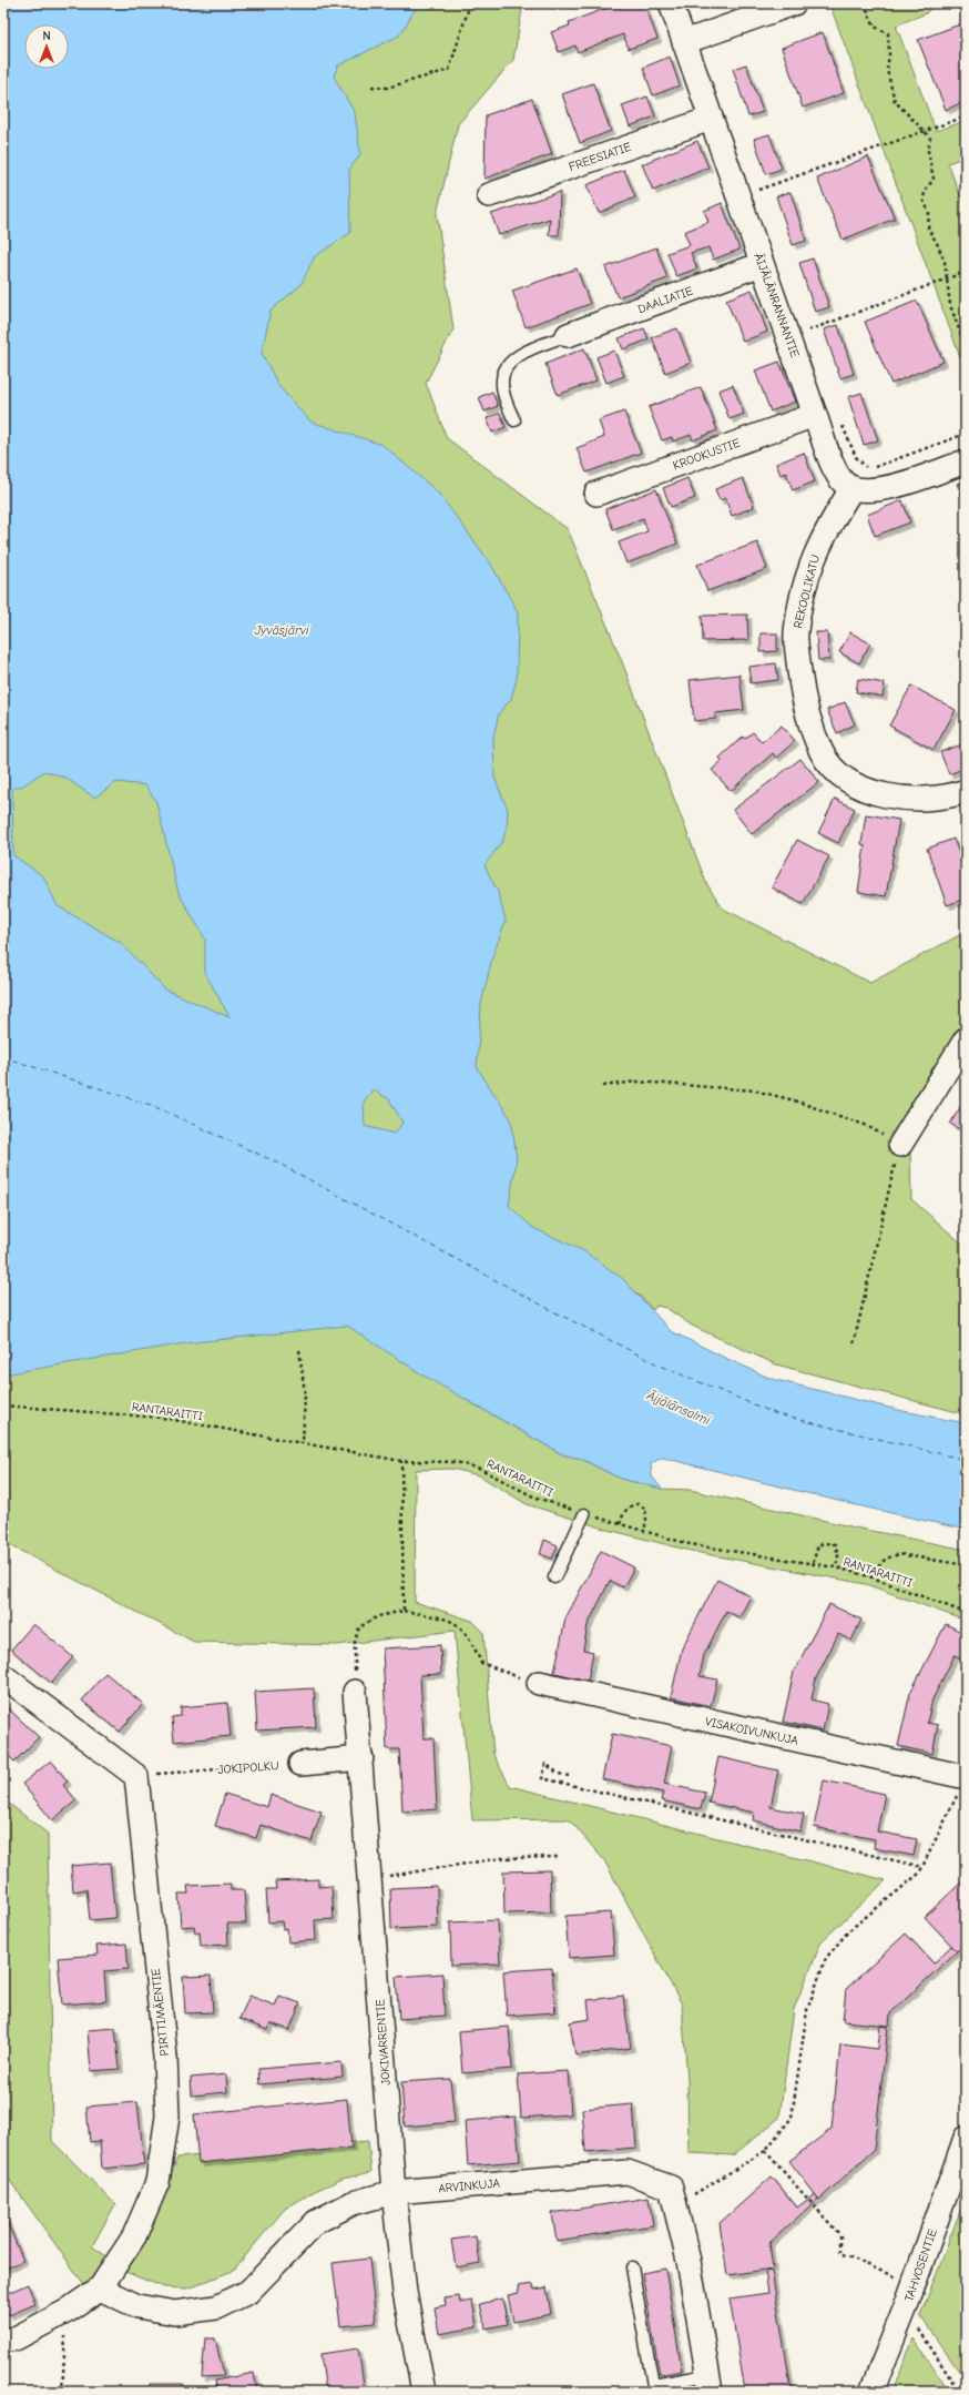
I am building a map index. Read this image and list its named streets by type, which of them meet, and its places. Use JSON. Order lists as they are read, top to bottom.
{
  "streets": {
    "street": [
      "FREESIATIE",
      "DAALIATIE",
      "ÄIJÄLÄNRANNANTIE",
      "KROOKUSTIE",
      "REKOOLIKATU",
      "VISAKOIVUNKUJA",
      "PIRTTIMÄENTIE",
      "JOKIVARRENTIE",
      "ARVINKUJA",
      "TAHVOSENTIE"
    ],
    "path": ["RANTARAITTI", "JOKIPOLKU"]
  },
  "crossings": [
    ["FREESIATIE", "ÄIJÄLÄNRANNANTIE"],
    ["DAALIATIE", "ÄIJÄLÄNRANNANTIE"],
    ["ÄIJÄLÄNRANNANTIE", "KROOKUSTIE"],
    ["ÄIJÄLÄNRANNANTIE", "REKOOLIKATU"],
    ["JOKIPOLKU", "PIRTTIMÄENTIE"],
    ["PIRTTIMÄENTIE", "ARVINKUJA"],
    ["JOKIVARRENTIE", "ARVINKUJA"]
  ],
  "water": ["Jyväsjärvi", "Äijälänsalmi"],
  "north": "top"
}
